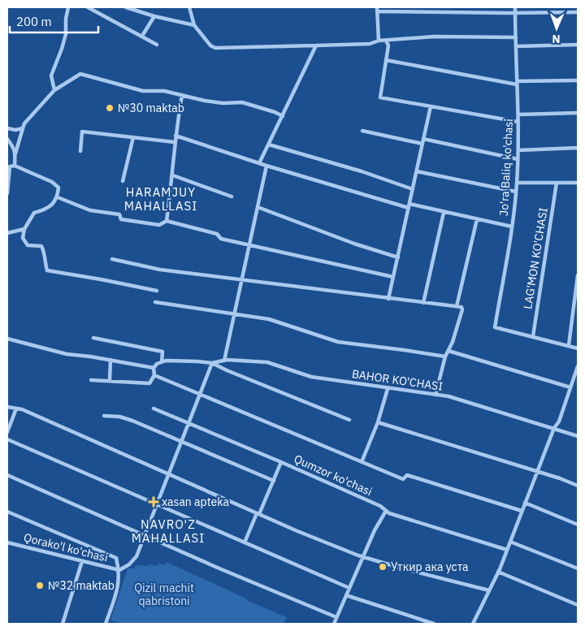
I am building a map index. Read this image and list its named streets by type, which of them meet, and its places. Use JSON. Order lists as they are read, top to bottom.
{
  "streets": {
    "street": [
      "Jo'ra Baliq ko'chasi",
      "LAG'MON KO'CHASI",
      "BAHOR KO'CHASI",
      "Qumzor ko'chasi",
      "Qorako'l ko'chasi"
    ]
  },
  "crossings": [
    ["Jo'ra Baliq ko'chasi", "LAG'MON KO'CHASI"]
  ],
  "districts": ["HARAMJUY MAHALLASI", "NAVRO'Z MAHALLASI"],
  "parks": ["Qizil machit qabristoni"],
  "places": {
    "other": ["№30 maktab", "Уткир ака уста", "№32 maktab"],
    "health": ["xasan apteka"]
  },
  "scale_bar": "200 m",
  "north": "bottom"
}
